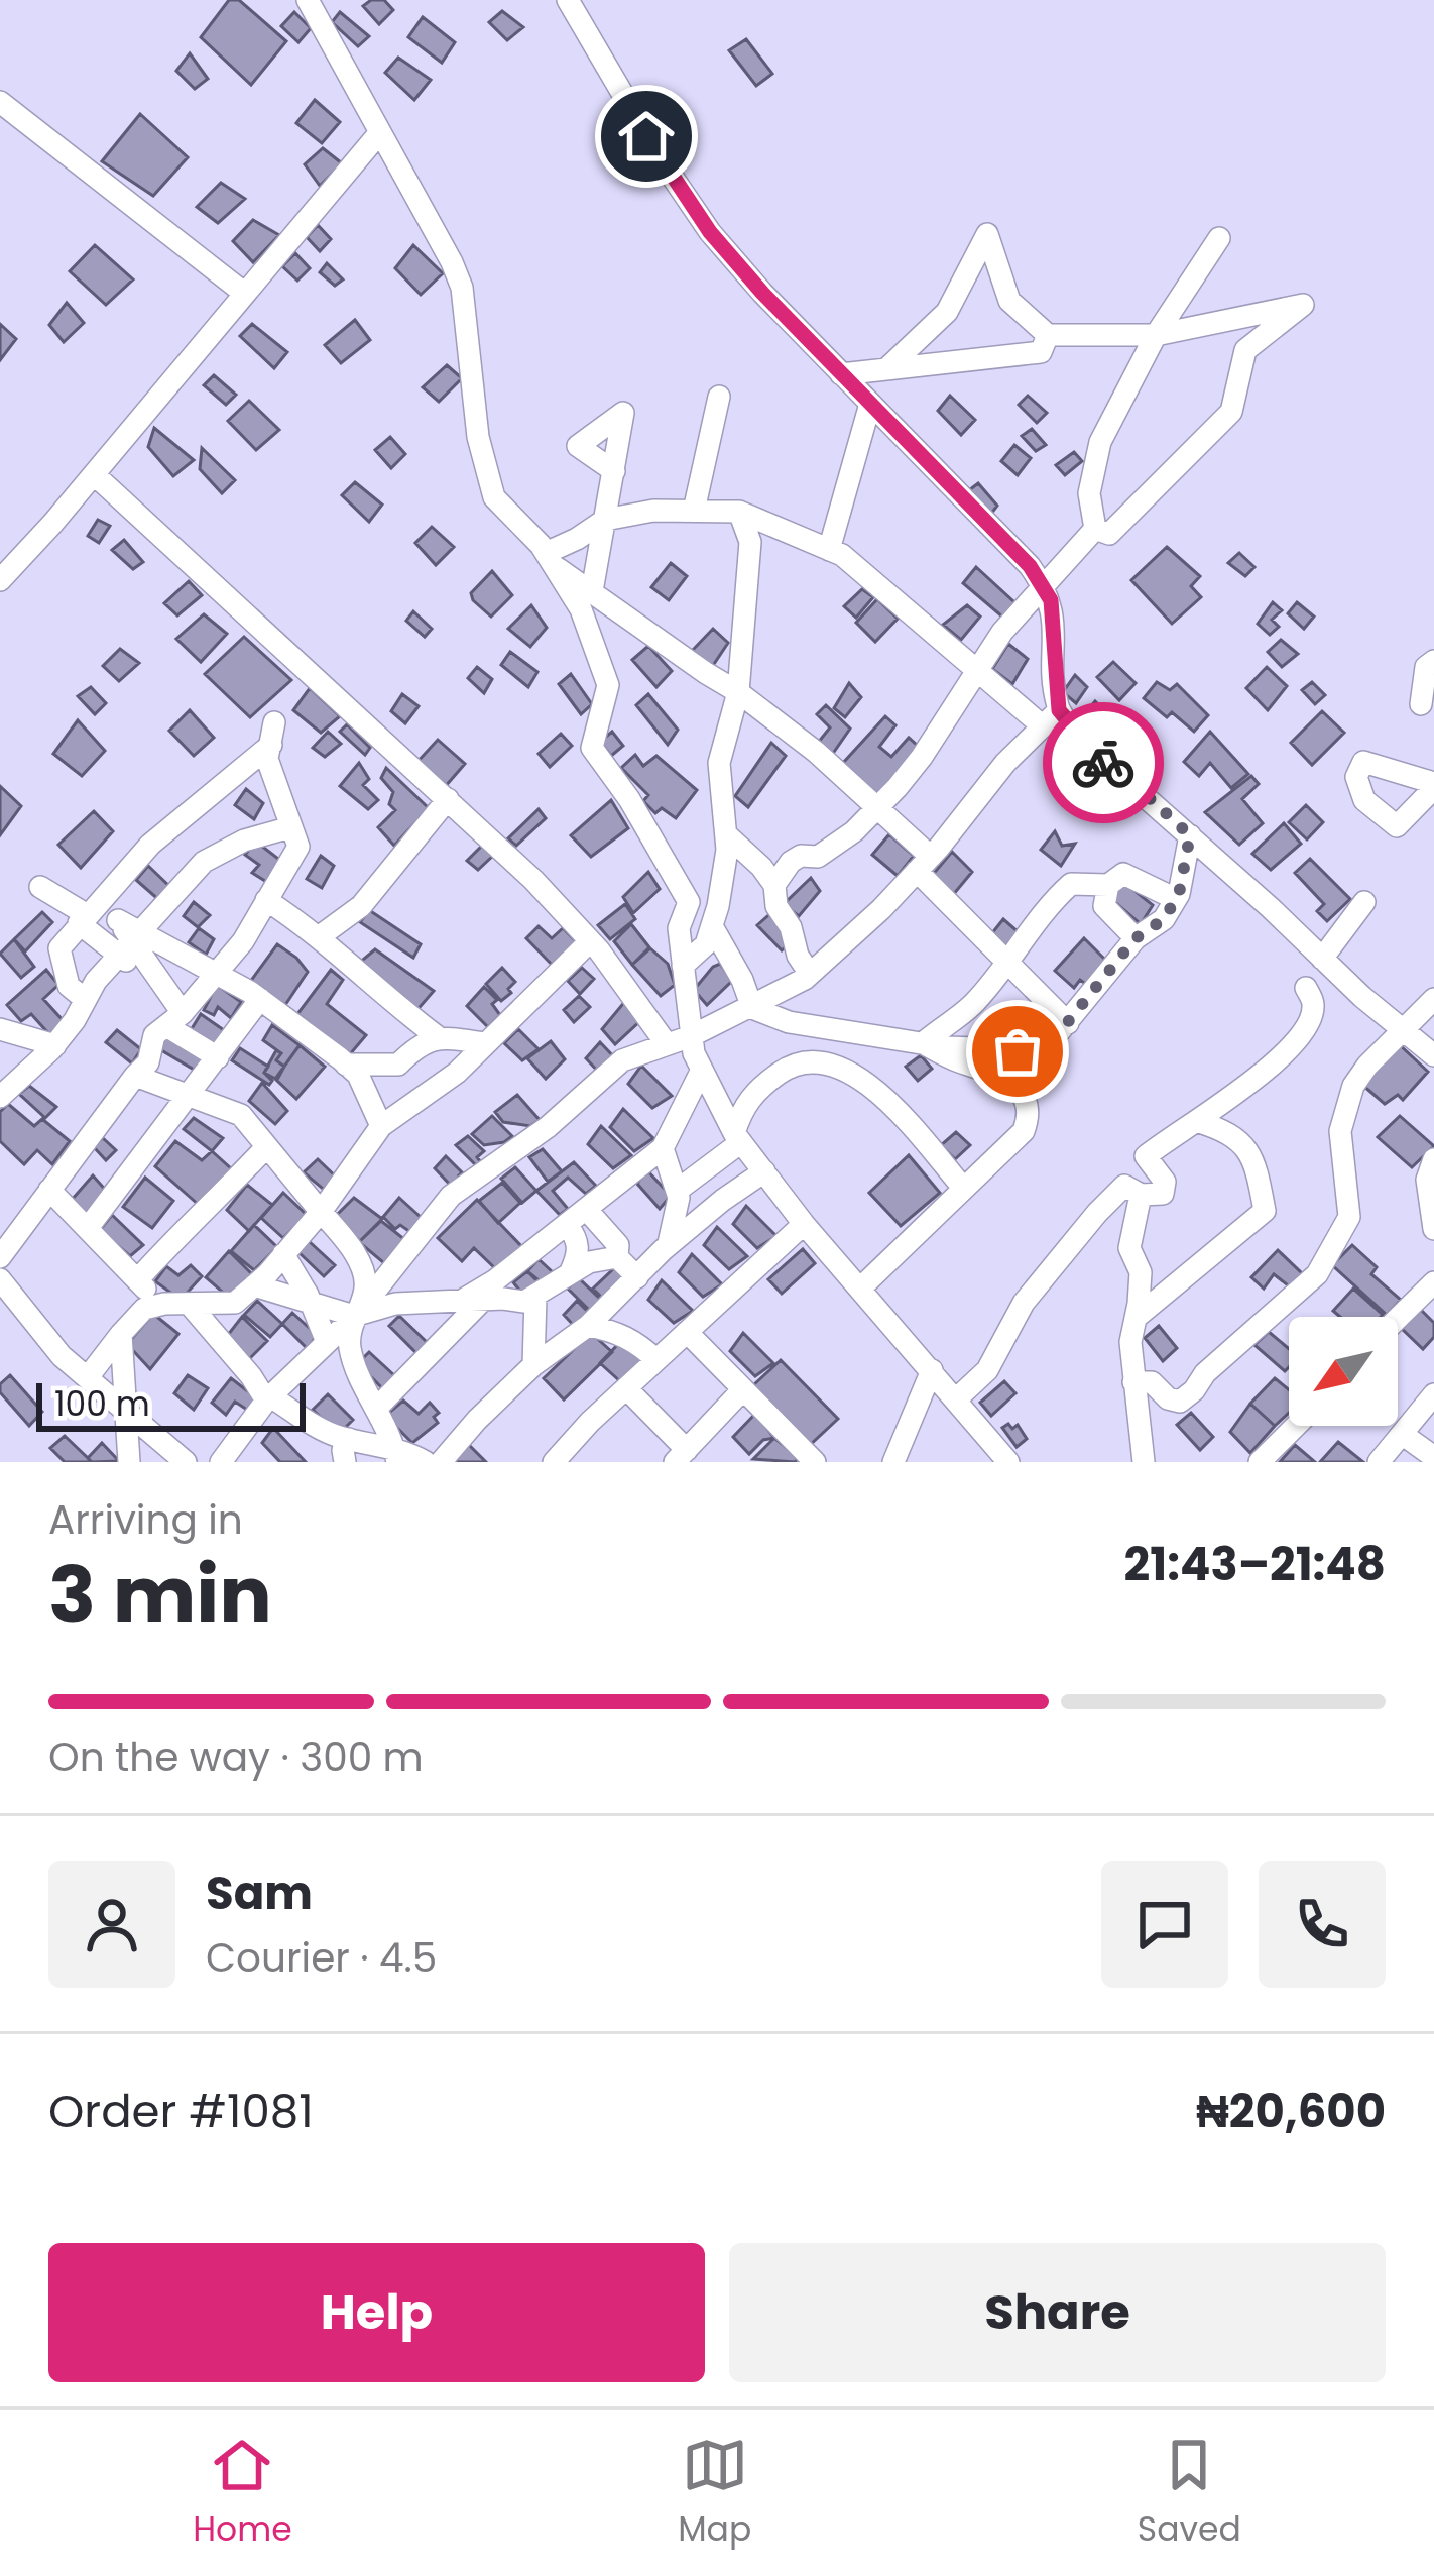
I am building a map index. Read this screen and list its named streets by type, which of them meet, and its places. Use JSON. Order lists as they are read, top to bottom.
{
  "scale_bar": "100 m",
  "north": "bottom left",
  "page": {
    "scale": "100 m",
    "heading": ["3 min", "Arriving in", "21:43–21:48"],
    "panel": [
      "Sam",
      "Courier · 4.5",
      "Order #1081",
      "₦20,600"
    ],
    "bar": "On the way · 300 m",
    "buttons": ["Help", "Share"],
    "tabs": ["Home", "Map", "Saved"]
  }
}
